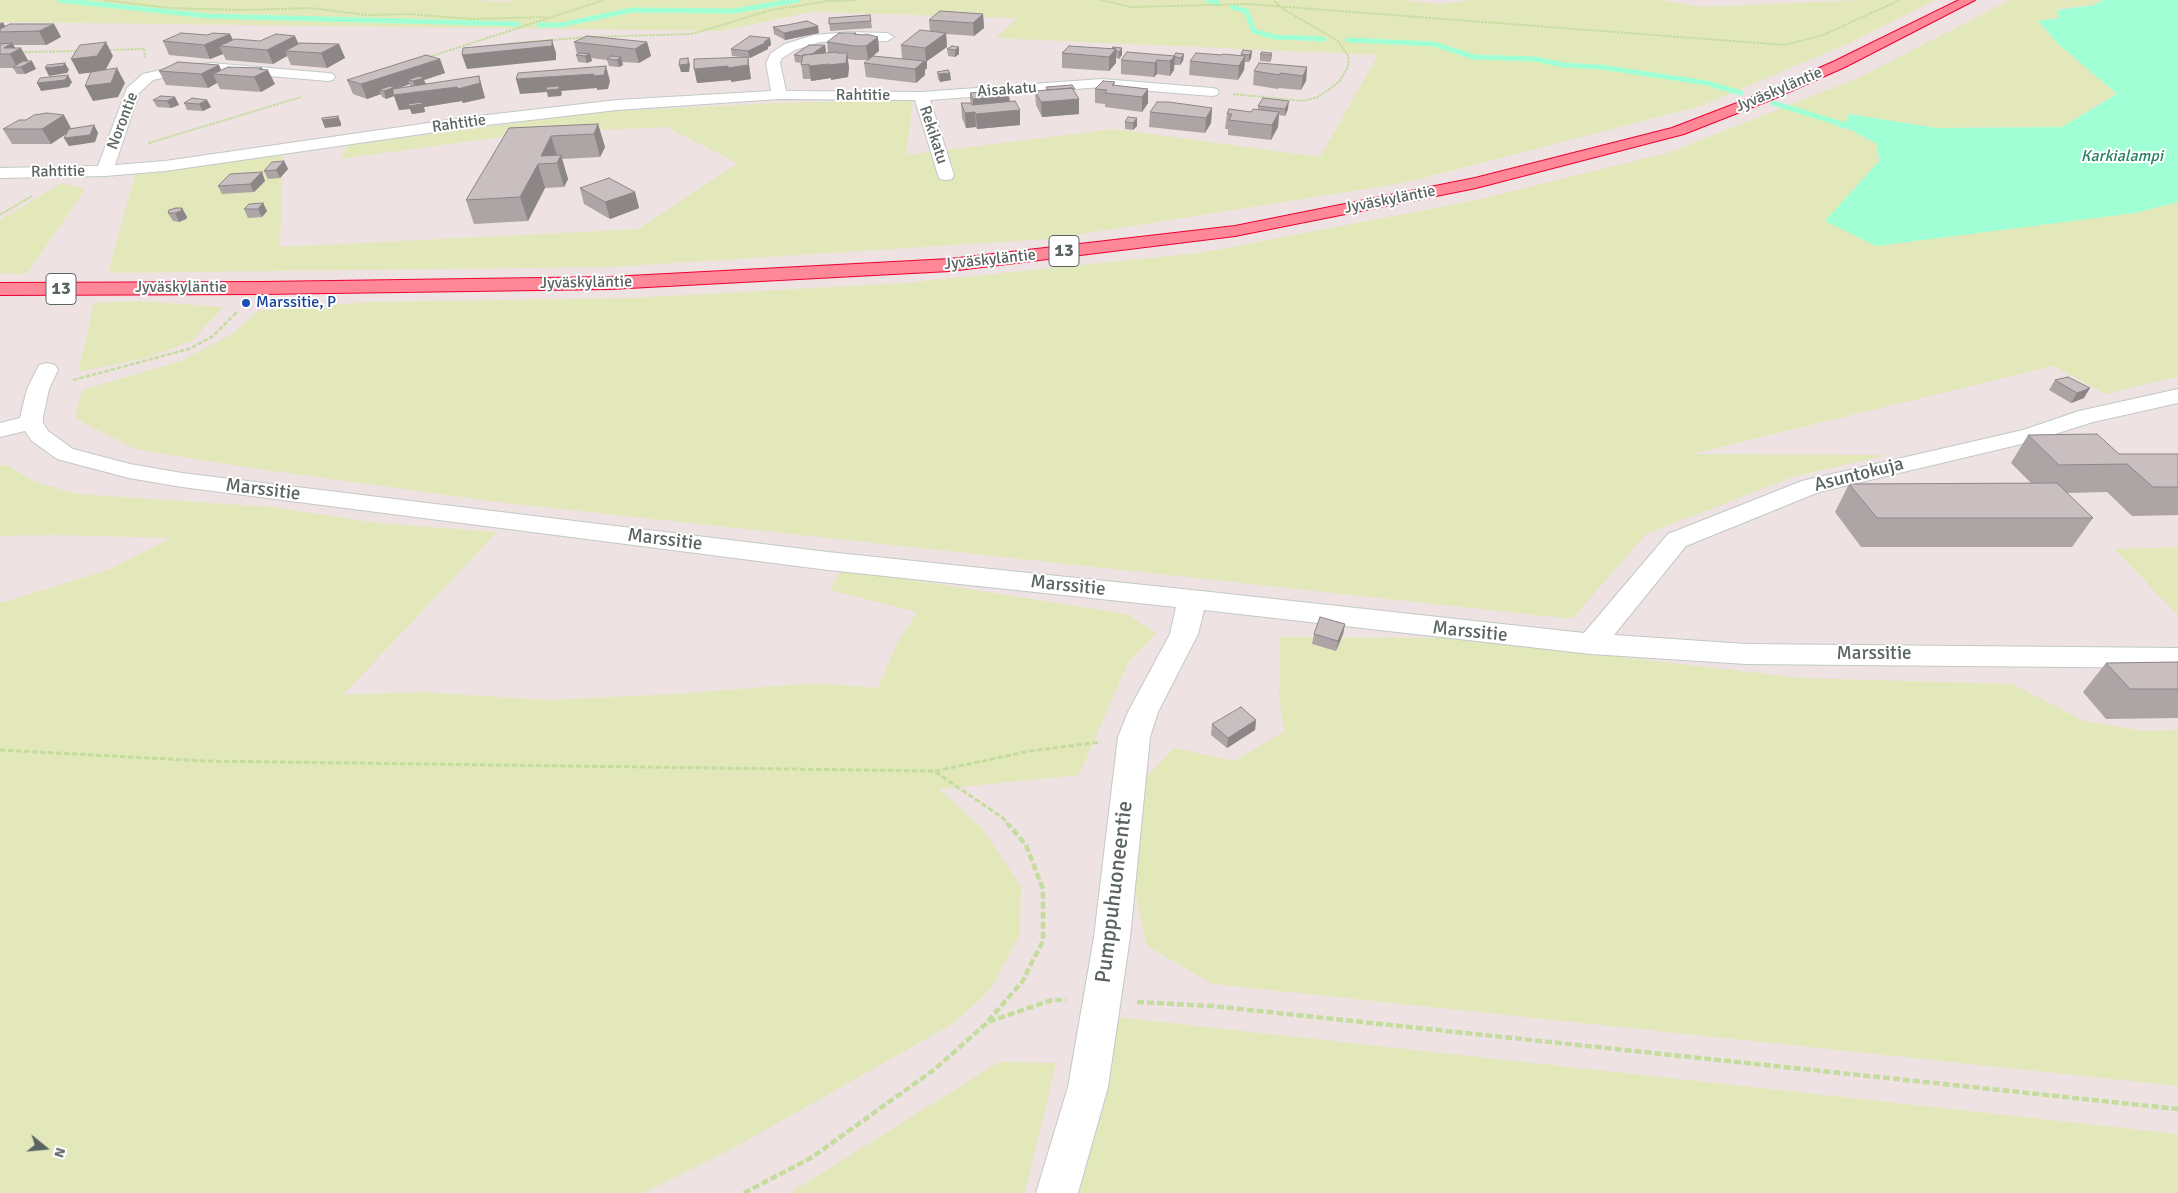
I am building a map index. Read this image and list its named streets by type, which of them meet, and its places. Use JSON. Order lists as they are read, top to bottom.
{
  "streets": {
    "highway": ["Jyväskyläntie", "13"],
    "street": [
      "Aisakatu",
      "Rahtitie",
      "Norontie",
      "Rekikatu",
      "Asuntokuja",
      "Marssitie",
      "Pumppuhuoneentie"
    ]
  },
  "crossings": [
    ["Aisakatu", "Rahtitie"],
    ["Aisakatu", "Rekikatu"],
    ["Rahtitie", "Norontie"],
    ["Rahtitie", "Rekikatu"],
    ["Asuntokuja", "Marssitie"],
    ["Marssitie", "Pumppuhuoneentie"]
  ],
  "water": ["Karkialampi"],
  "places": ["Marssitie, P"],
  "north": "right"
}
